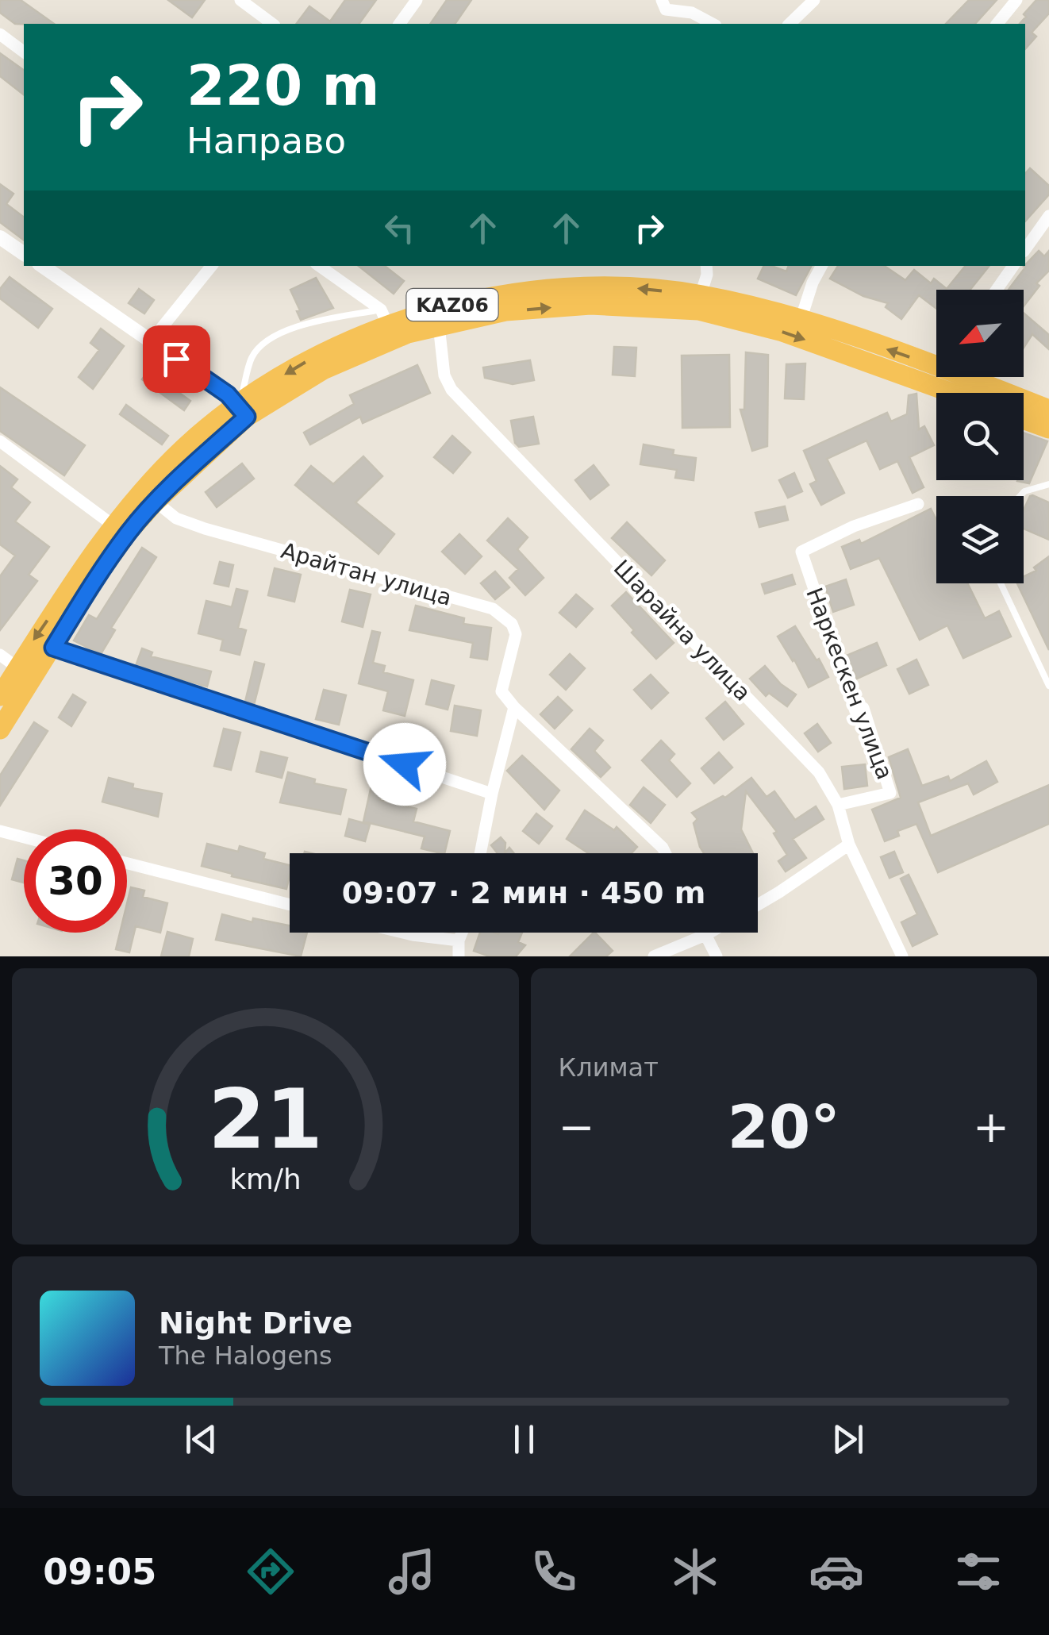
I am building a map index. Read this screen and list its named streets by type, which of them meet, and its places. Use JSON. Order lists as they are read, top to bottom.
{
  "streets": {
    "highway": ["KАZ06"],
    "street": ["Арайтан улица", "Шарайна улица", "Наркескен улица"]
  },
  "crossings": [
    ["KАZ06", "Арайтан улица"],
    ["KАZ06", "Шарайна улица"],
    ["Шарайна улица", "Наркескен улица"]
  ],
  "north": "bottom left",
  "page": {
    "turn": ["220 m", "Направо"],
    "limit": "30",
    "trip": "09:07 · 2 мин · 450 m",
    "tile": "Климат",
    "heat": ["−", "20°", "+"],
    "song": ["Night Drive", "The Halogens"],
    "tabs": "09:05",
    "gauge": ["21", "km/h"]
  }
}
